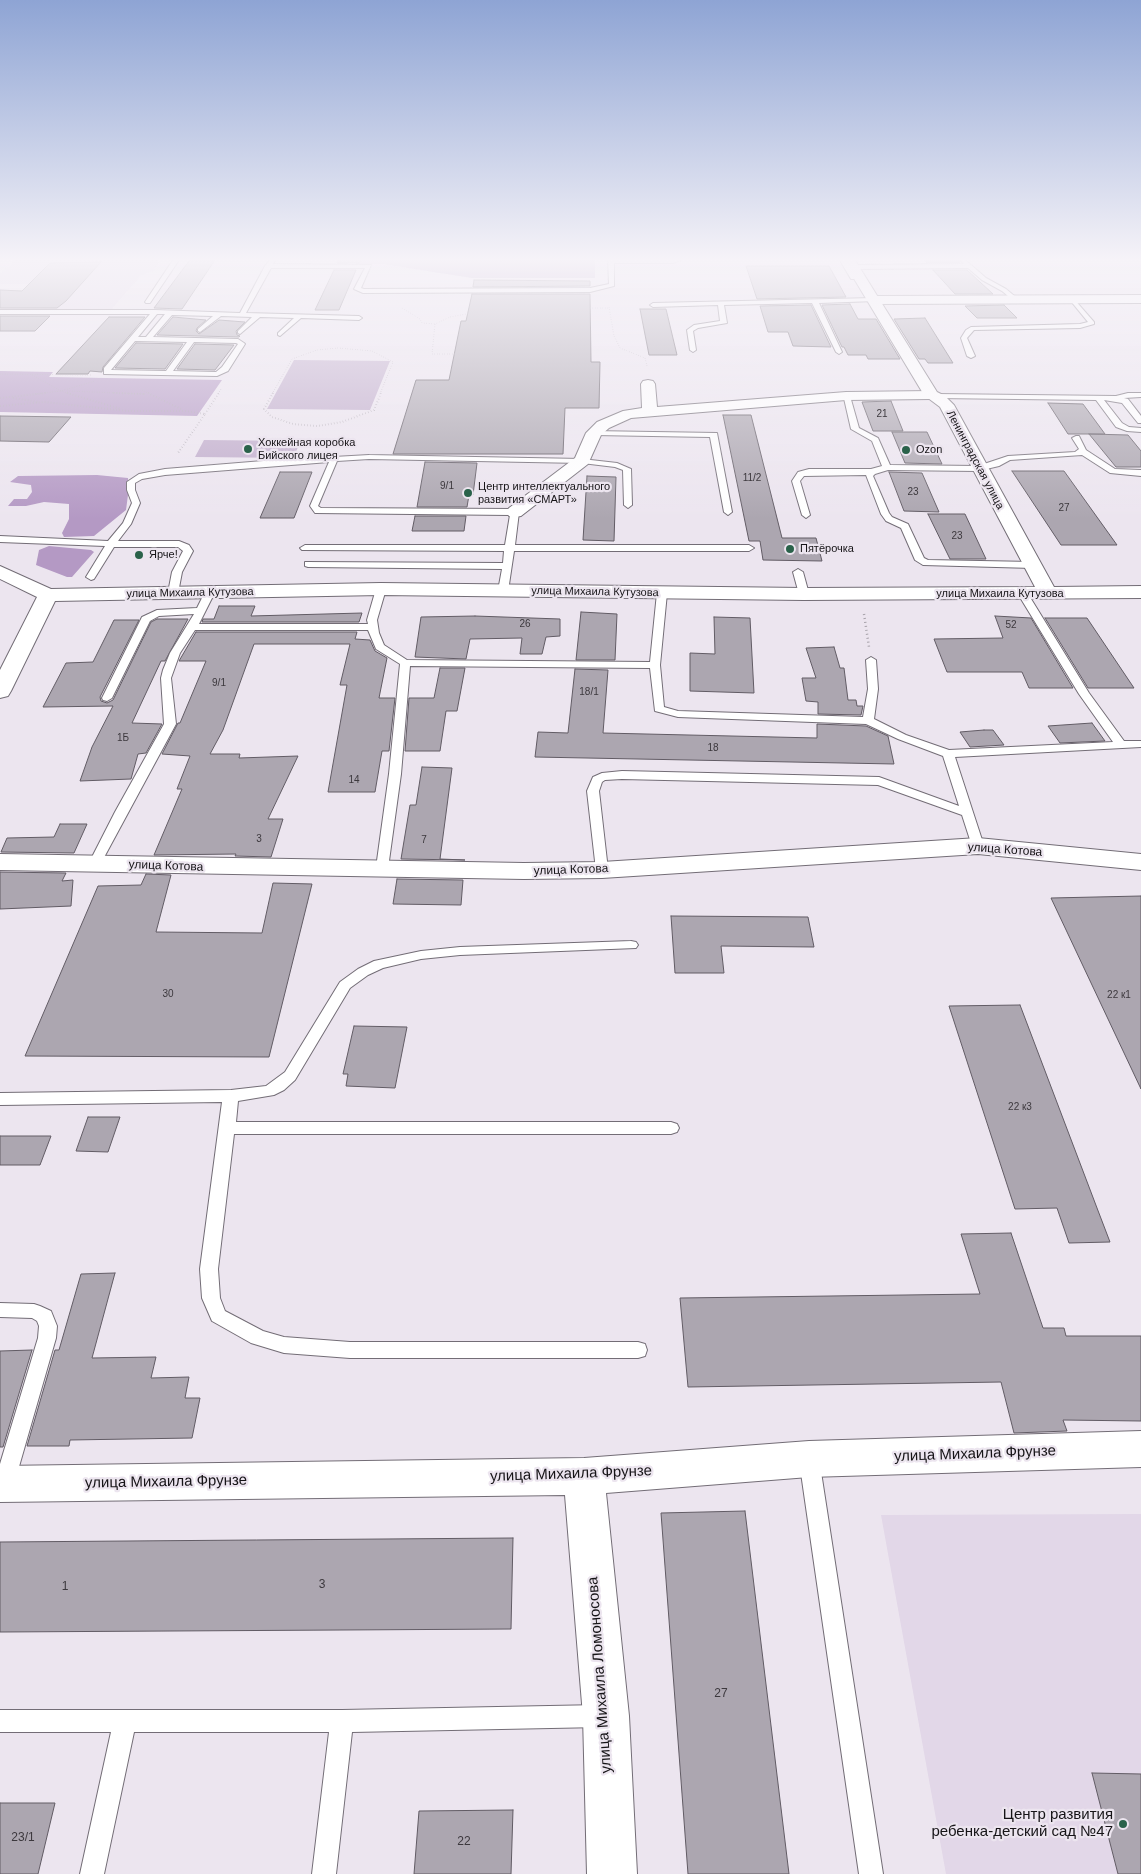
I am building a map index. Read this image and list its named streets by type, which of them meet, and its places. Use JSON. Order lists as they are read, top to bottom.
{
  "streets": {
    "street": [
      "Ленинградская улица",
      "улица Михаила Кутузова",
      "улица Котова",
      "улица Михаила Фрунзе",
      "улица Михаила Ломоносова"
    ]
  },
  "crossings": [
    ["Ленинградская улица", "улица Михаила Кутузова"],
    ["улица Михаила Фрунзе", "улица Михаила Ломоносова"]
  ],
  "places": [
    "Хоккейная коробка Бийского лицея",
    "Ozon",
    "Центр интеллектуального развития «СМАРТ»",
    "Пятёрочка",
    "Ярче!",
    "Центр развития ребенка-детский сад №47"
  ],
  "house_numbers": [
    "21",
    "11/2",
    "9/1",
    "23",
    "27",
    "23",
    "26",
    "52",
    "9/1",
    "18/1",
    "1Б",
    "18",
    "14",
    "3",
    "7",
    "30",
    "22 к1",
    "22 к3",
    "3",
    "1",
    "27",
    "23/1",
    "22"
  ]
}
